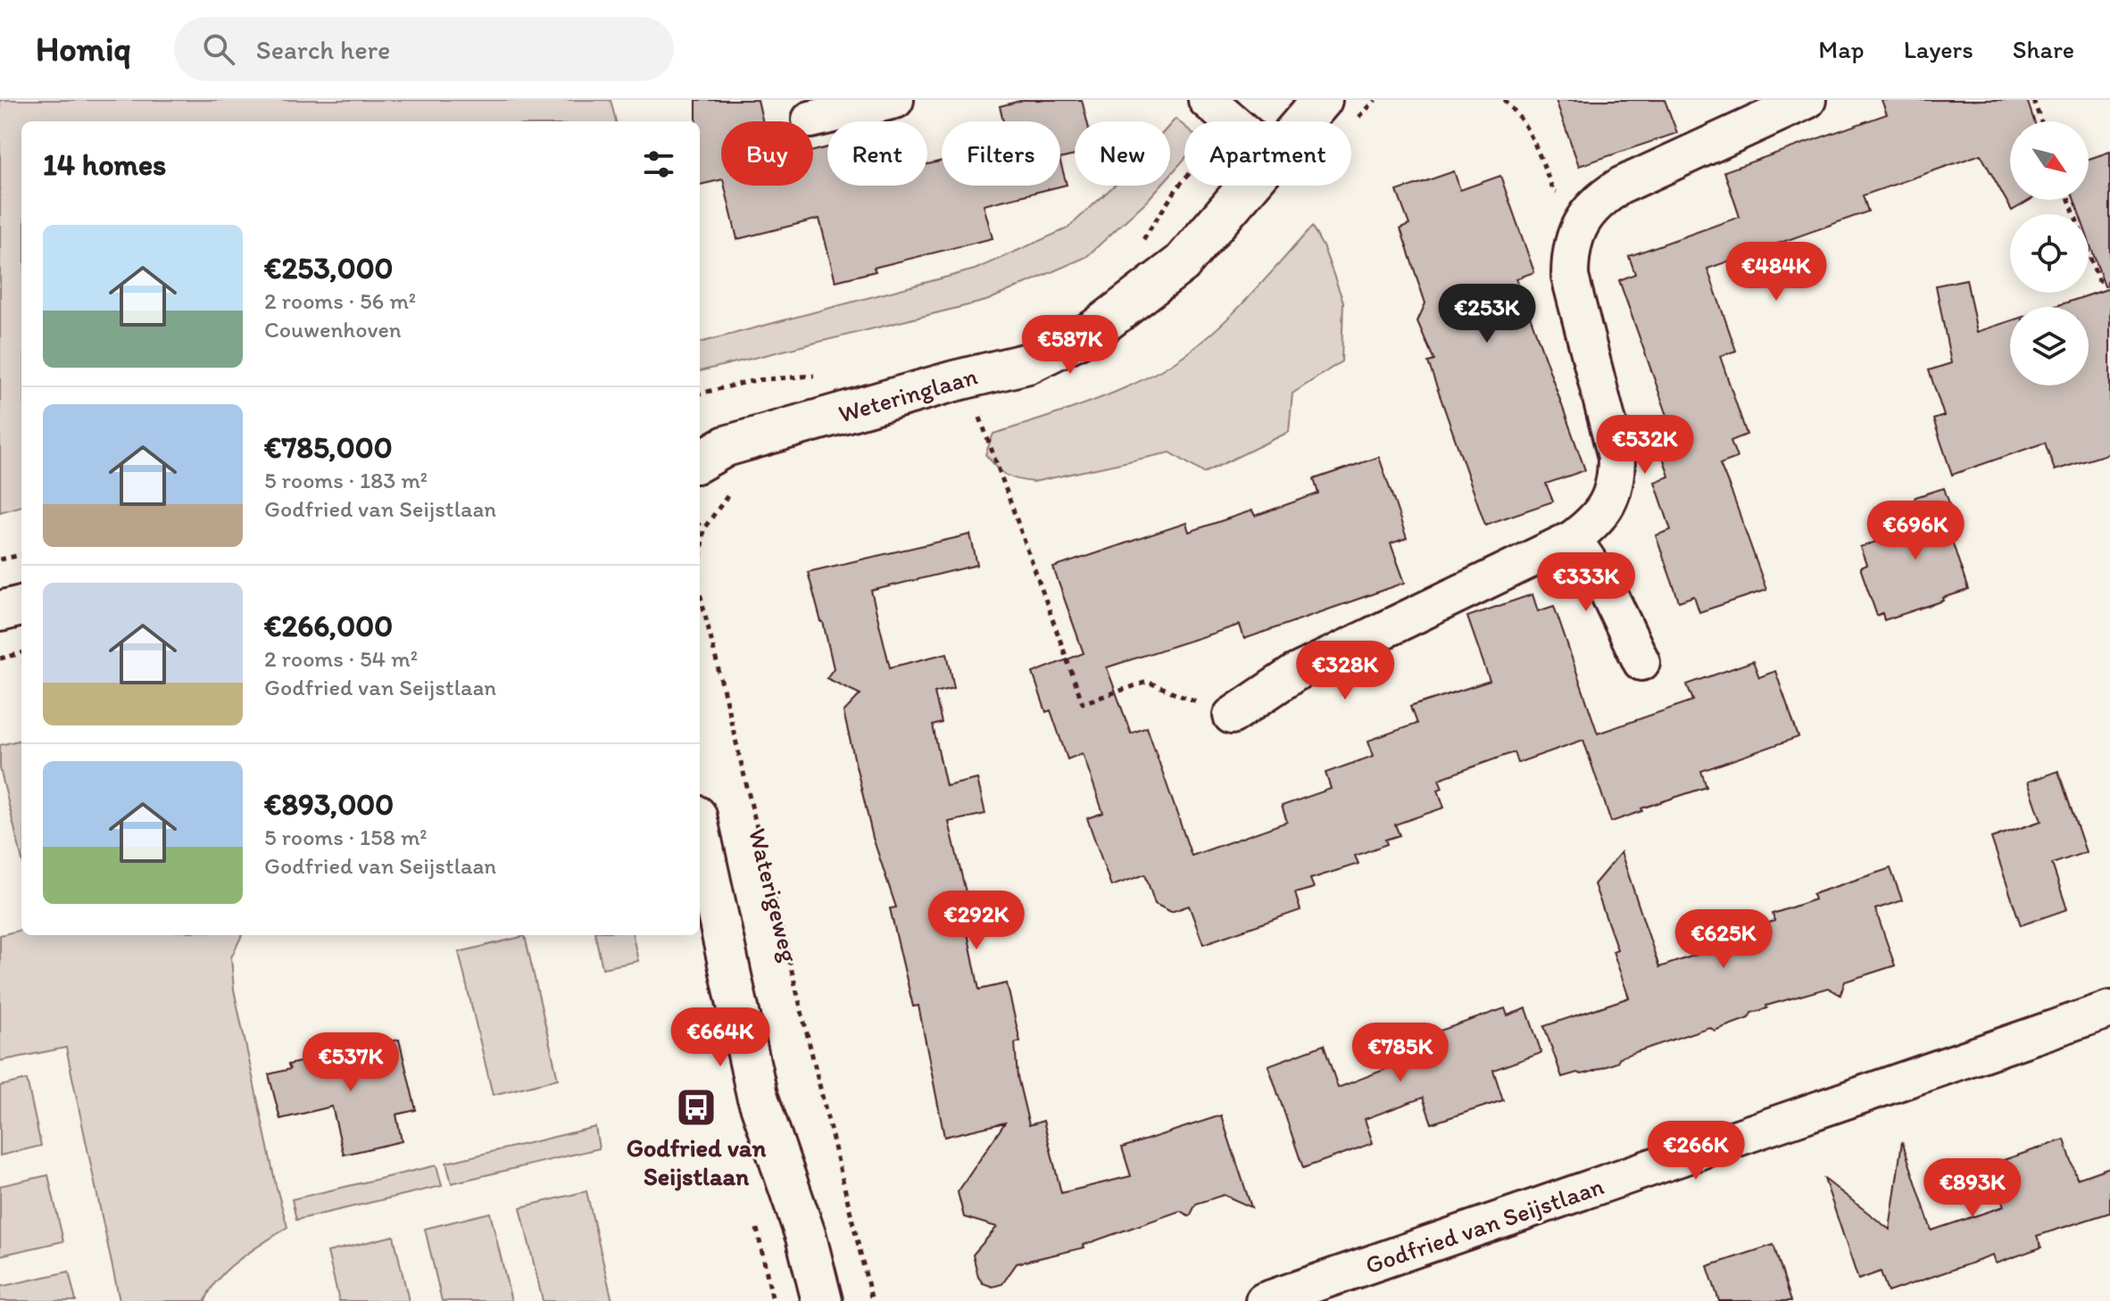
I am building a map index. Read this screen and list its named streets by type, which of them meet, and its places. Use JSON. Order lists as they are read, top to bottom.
{
  "streets": {
    "street": ["Weteringlaan", "Godfried van Seijstlaan"],
    "path": ["Waterigeweg"]
  },
  "places": {
    "bus stop": ["Godfried van Seijstlaan"]
  },
  "north": "bottom right",
  "page": {
    "header": "Homiq",
    "search": "Search here",
    "nav": ["Map", "Layers", "Share"],
    "chip": [
      "Buy",
      "Rent",
      "Filters",
      "New",
      "Apartment"
    ],
    "heading": "14 homes",
    "list": [
      {
        "name": "€253,000",
        "note": "2 rooms · 56 m² · Couwenhoven"
      },
      {
        "name": "€785,000",
        "note": "5 rooms · 183 m² · Godfried van Seijstlaan"
      },
      {
        "name": "€266,000",
        "note": "2 rooms · 54 m² · Godfried van Seijstlaan"
      },
      {
        "name": "€893,000",
        "note": "5 rooms · 158 m² · Godfried van Seijstlaan"
      }
    ],
    "price": [
      "€484K",
      "€253K",
      "€587K",
      "€532K",
      "€696K",
      "€333K",
      "€328K",
      "€292K",
      "€625K",
      "€664K",
      "€785K",
      "€537K",
      "€266K",
      "€893K"
    ]
  }
}
